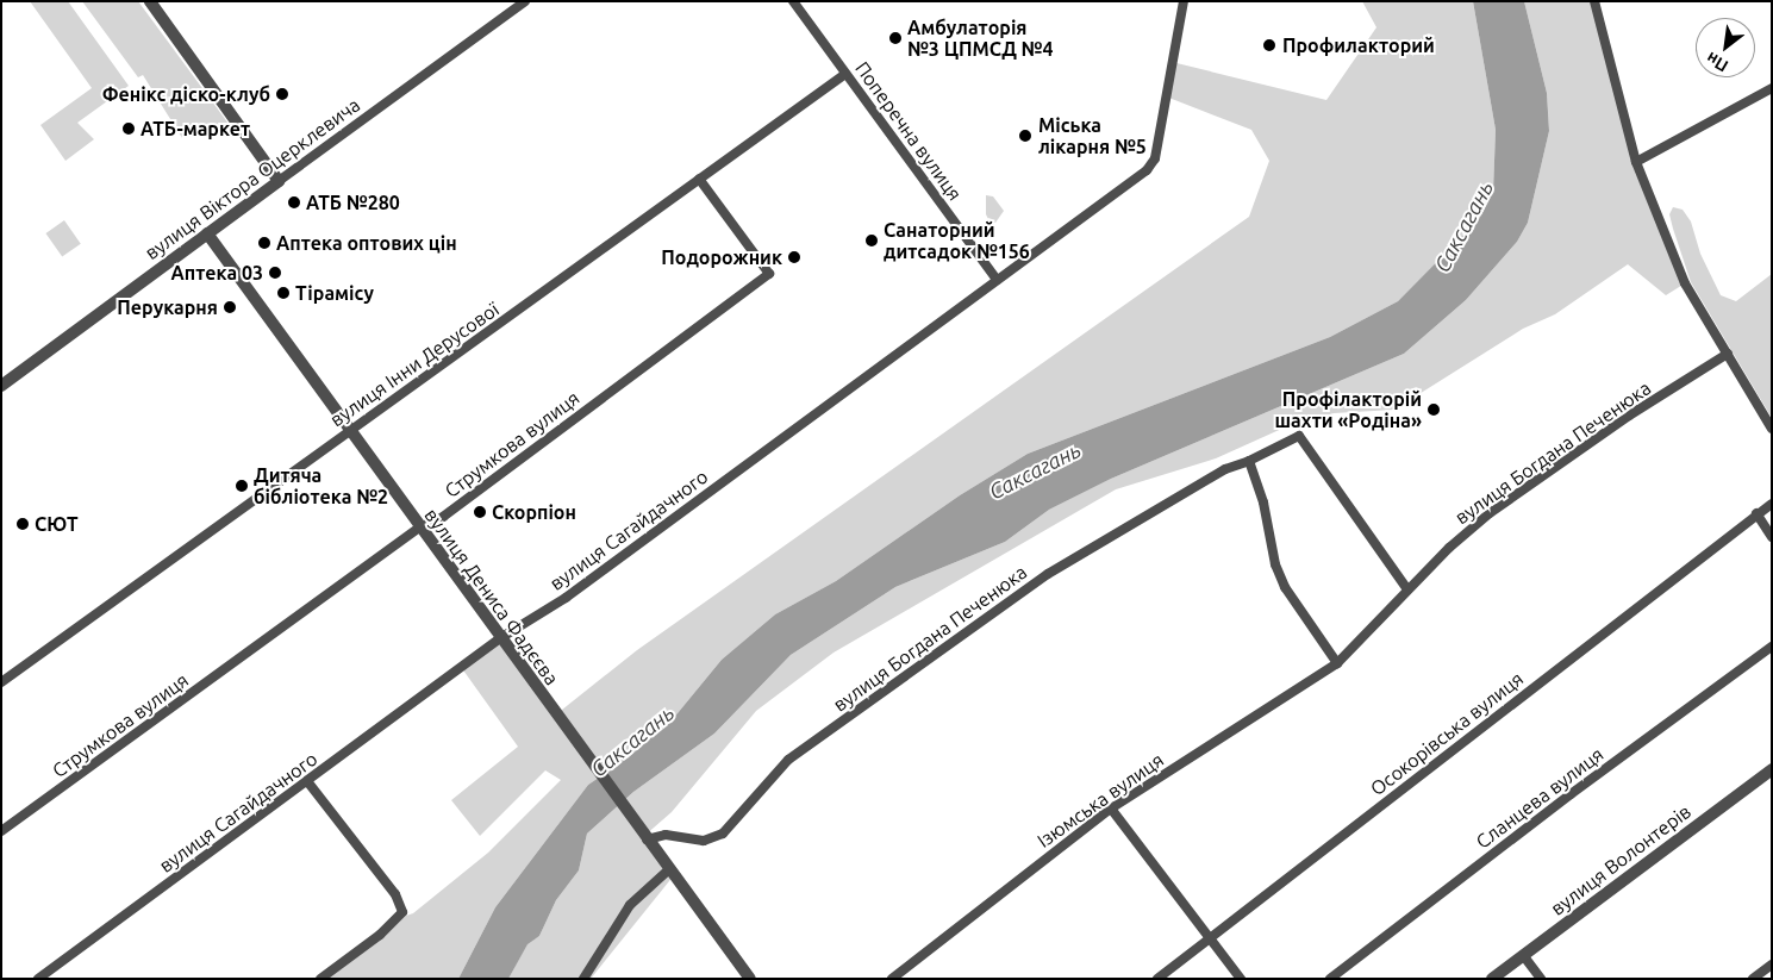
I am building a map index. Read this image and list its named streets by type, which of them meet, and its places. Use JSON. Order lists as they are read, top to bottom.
{
  "streets": {
    "street": [
      "Поперечна вулиця",
      "вулиця Віктора Оцерклевича",
      "вулиця Інни Дерусової",
      "Струмкова вулиця",
      "вулиця Богдана Печенюка",
      "вулиця Сагайдачного",
      "вулиця Дениса Фадєєва",
      "Осокорівська вулиця",
      "Сланцева вулиця",
      "Ізюмська вулиця",
      "вулиця Волонтерів"
    ]
  },
  "crossings": [
    ["Поперечна вулиця", "вулиця Інни Дерусової"],
    ["Поперечна вулиця", "вулиця Сагайдачного"],
    ["вулиця Віктора Оцерклевича", "вулиця Дениса Фадєєва"],
    ["вулиця Інни Дерусової", "Струмкова вулиця"],
    ["вулиця Інни Дерусової", "вулиця Дениса Фадєєва"],
    ["Струмкова вулиця", "вулиця Дениса Фадєєва"],
    ["вулиця Богдана Печенюка", "вулиця Дениса Фадєєва"],
    ["вулиця Богдана Печенюка", "Ізюмська вулиця"],
    ["вулиця Сагайдачного", "вулиця Дениса Фадєєва"]
  ],
  "water": ["Саксагань"],
  "places": [
    "Амбулаторія №3 ЦПМСД №4",
    "Профилакторий",
    "Фенікс діско-клуб",
    "АТБ-маркет",
    "Міська лікарня №5",
    "АТБ №280",
    "Санаторний дитсадок №156",
    "Аптека оптових цін",
    "Подорожник",
    "Аптека 03",
    "Тірамісу",
    "Перукарня",
    "Профілакторій шахти «Родіна»",
    "Дитяча бібліотека №2",
    "Скорпіон",
    "СЮТ"
  ],
  "north": "bottom left"
}
